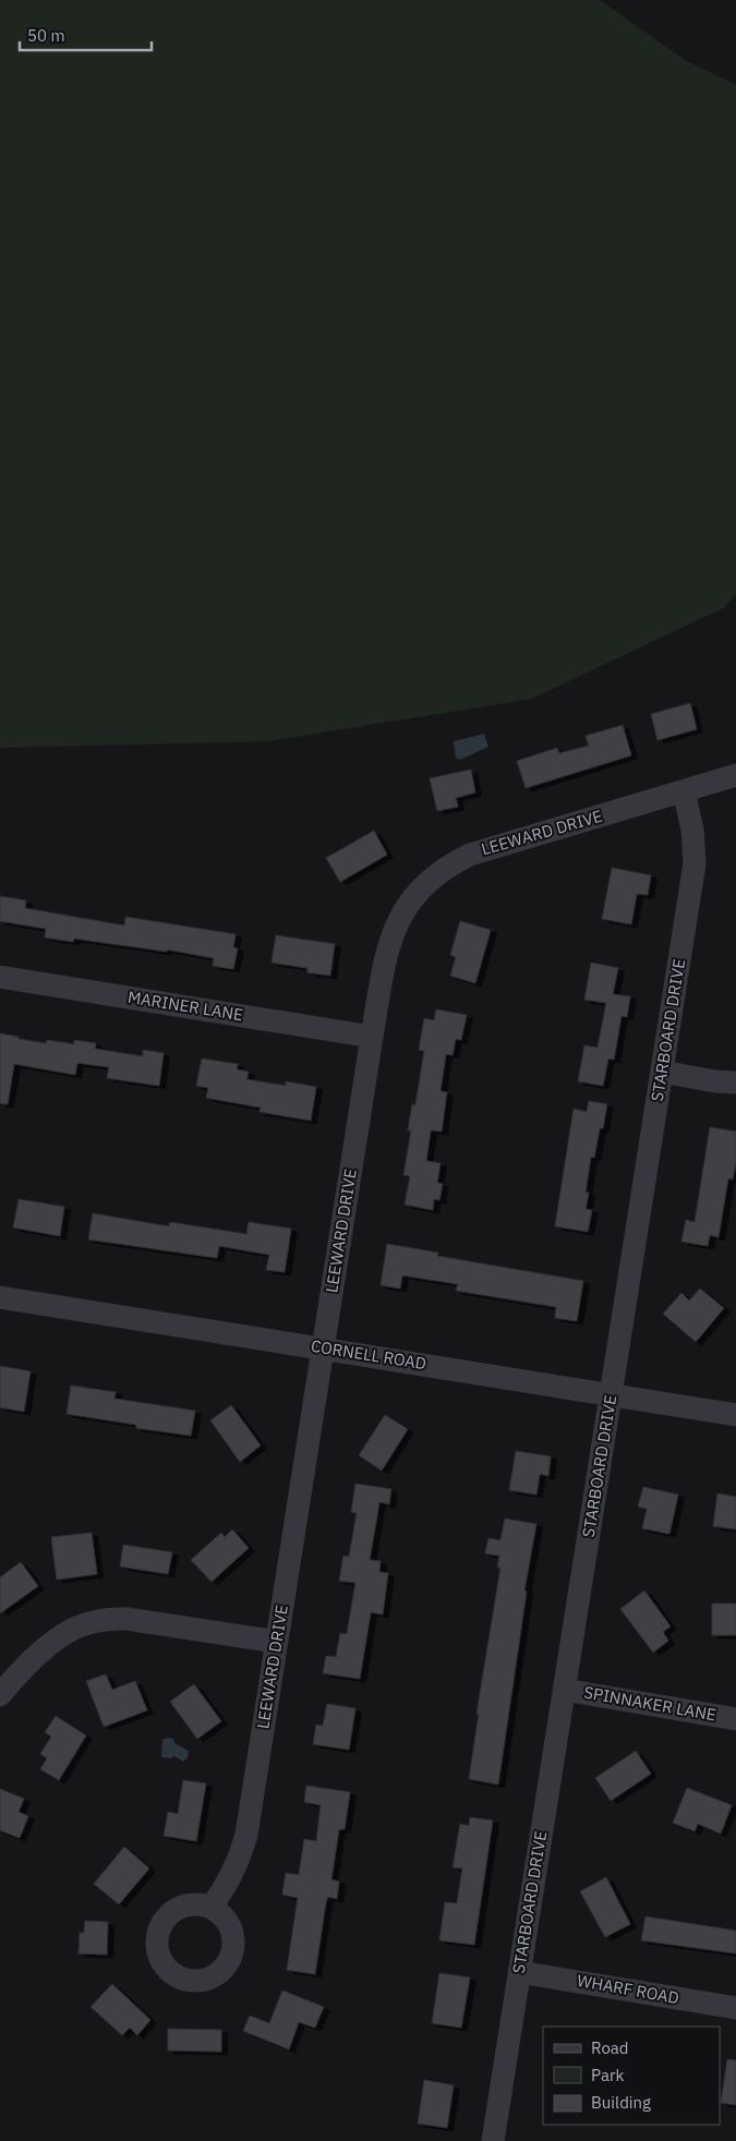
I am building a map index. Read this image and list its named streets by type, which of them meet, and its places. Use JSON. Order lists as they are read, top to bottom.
{
  "streets": {
    "street": [
      "LEEWARD DRIVE",
      "MARINER LANE",
      "STARBOARD DRIVE",
      "CORNELL ROAD",
      "SPINNAKER LANE",
      "WHARF ROAD"
    ]
  },
  "crossings": [
    ["LEEWARD DRIVE", "MARINER LANE"],
    ["LEEWARD DRIVE", "STARBOARD DRIVE"],
    ["LEEWARD DRIVE", "CORNELL ROAD"],
    ["STARBOARD DRIVE", "CORNELL ROAD"],
    ["STARBOARD DRIVE", "SPINNAKER LANE"],
    ["STARBOARD DRIVE", "WHARF ROAD"]
  ],
  "legend": ["Road", "Park", "Building"],
  "scale_bar": "50 m"
}
